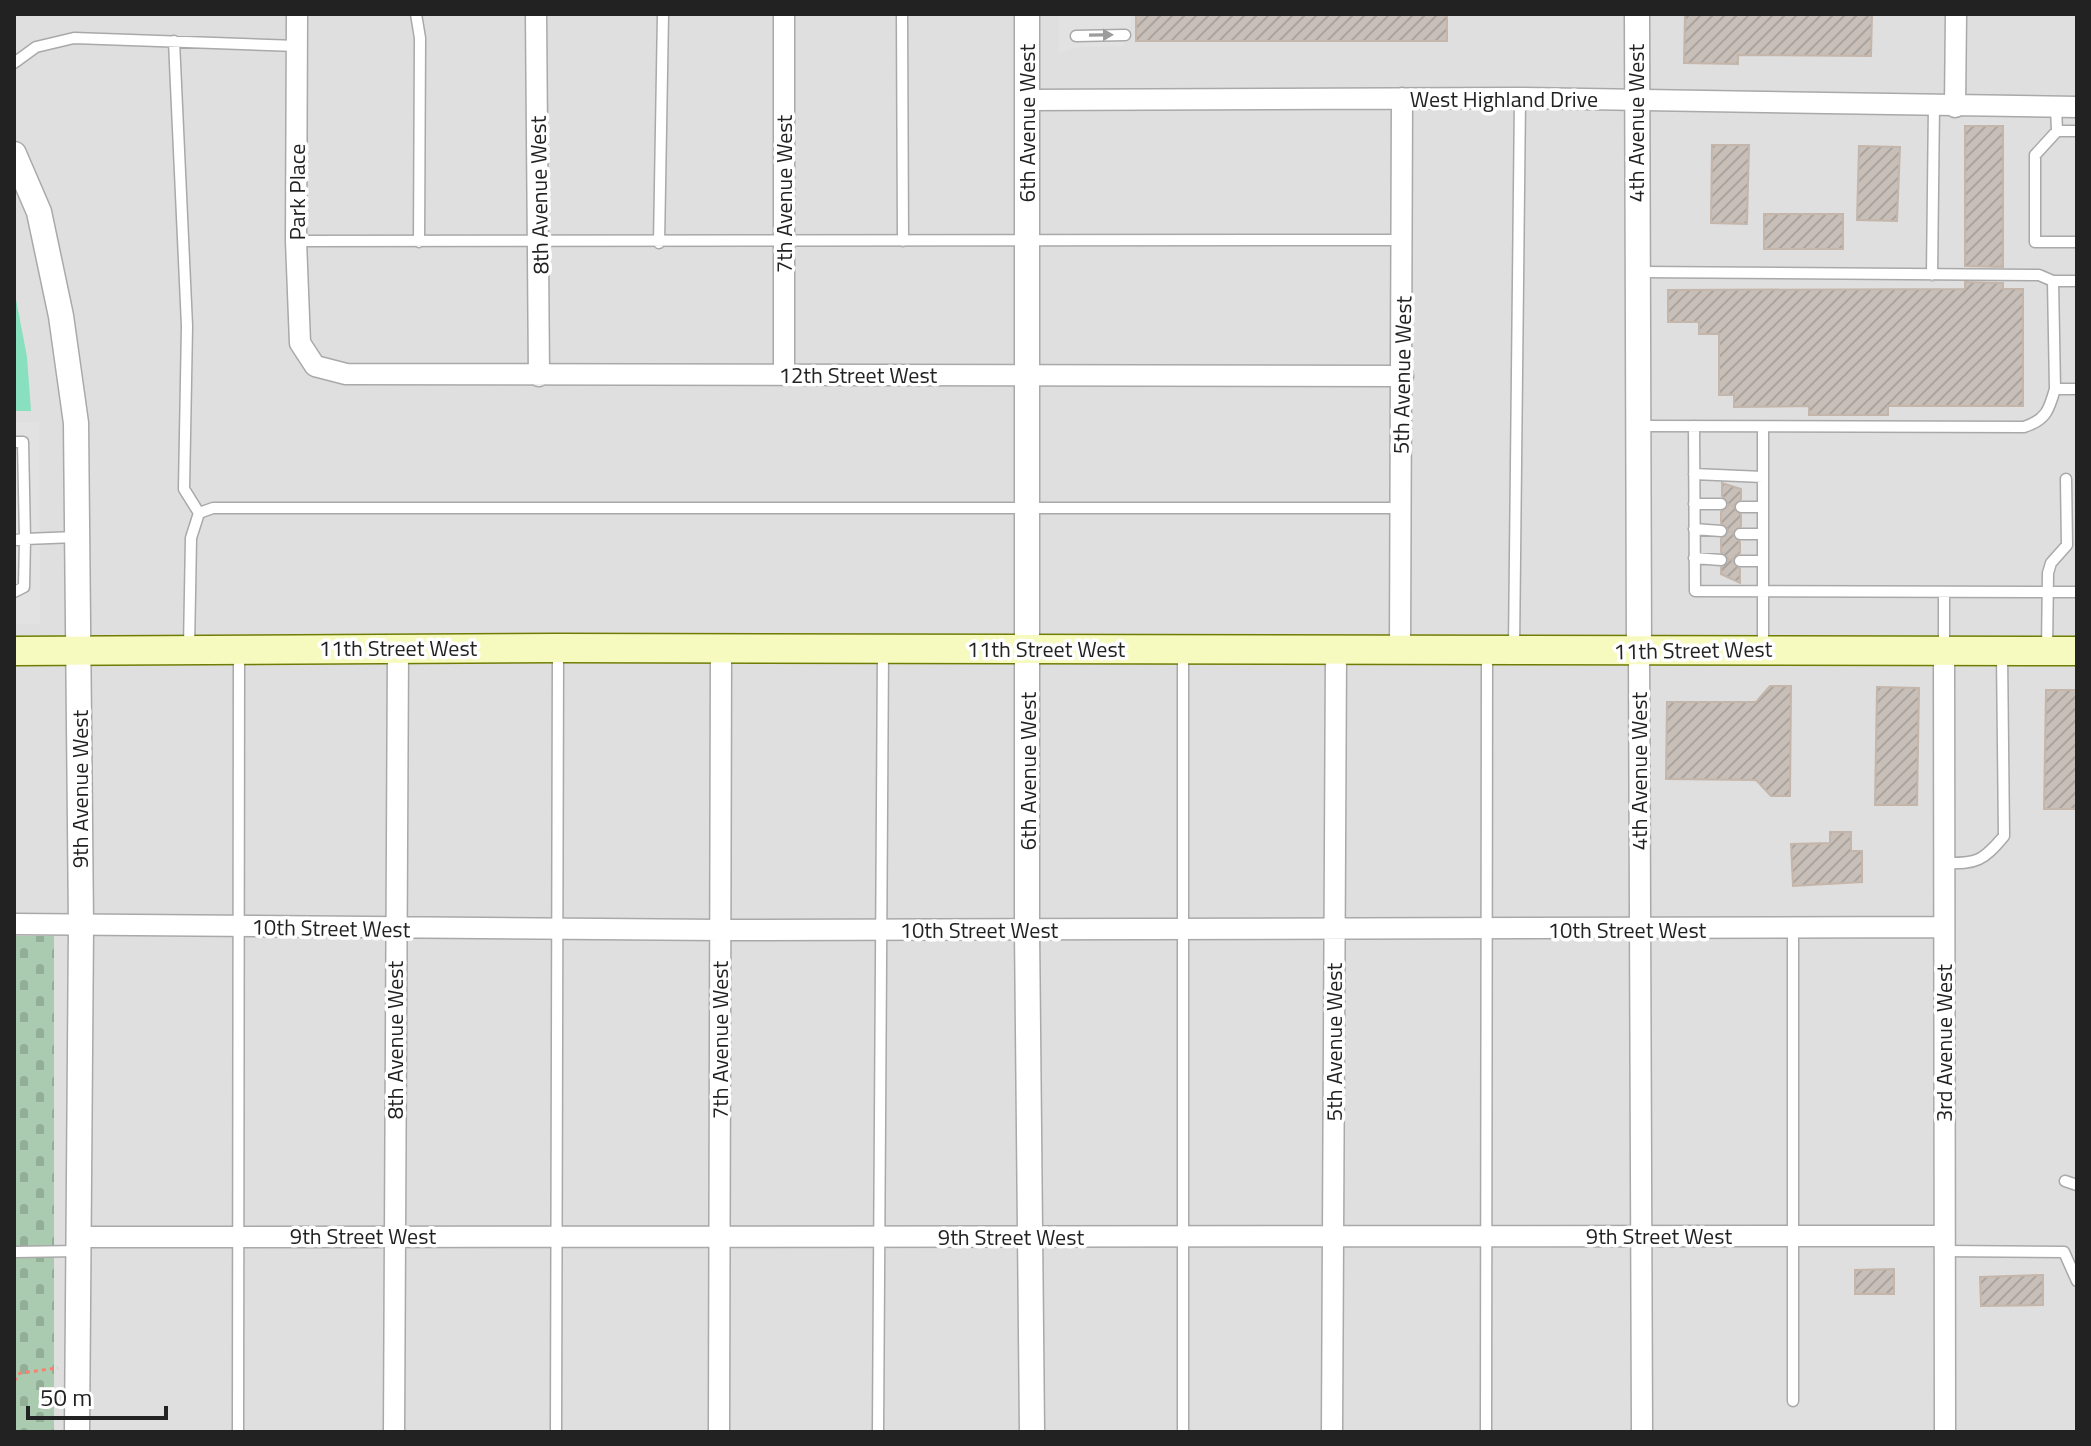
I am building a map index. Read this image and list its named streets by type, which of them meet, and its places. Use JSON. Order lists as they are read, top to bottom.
{
  "streets": {
    "main road": ["11th Street West"],
    "street": [
      "West Highland Drive",
      "6th Avenue West",
      "4th Avenue West",
      "Park Place",
      "7th Avenue West",
      "8th Avenue West",
      "12th Street West",
      "5th Avenue West",
      "9th Avenue West",
      "10th Street West",
      "3rd Avenue West",
      "9th Street West"
    ]
  },
  "crossings": [
    ["West Highland Drive", "6th Avenue West"],
    ["West Highland Drive", "4th Avenue West"],
    ["West Highland Drive", "5th Avenue West"],
    ["6th Avenue West", "12th Street West"],
    ["6th Avenue West", "11th Street West"],
    ["6th Avenue West", "10th Street West"],
    ["6th Avenue West", "9th Street West"],
    ["4th Avenue West", "11th Street West"],
    ["4th Avenue West", "10th Street West"],
    ["4th Avenue West", "9th Street West"],
    ["Park Place", "12th Street West"],
    ["7th Avenue West", "12th Street West"],
    ["7th Avenue West", "11th Street West"],
    ["7th Avenue West", "10th Street West"],
    ["7th Avenue West", "9th Street West"],
    ["8th Avenue West", "12th Street West"],
    ["8th Avenue West", "11th Street West"],
    ["8th Avenue West", "10th Street West"],
    ["8th Avenue West", "9th Street West"],
    ["12th Street West", "5th Avenue West"],
    ["5th Avenue West", "11th Street West"],
    ["5th Avenue West", "10th Street West"],
    ["5th Avenue West", "9th Street West"],
    ["11th Street West", "9th Avenue West"],
    ["11th Street West", "3rd Avenue West"],
    ["9th Avenue West", "10th Street West"],
    ["9th Avenue West", "9th Street West"],
    ["10th Street West", "3rd Avenue West"],
    ["3rd Avenue West", "9th Street West"]
  ],
  "scale_bar": "50 m"
}
